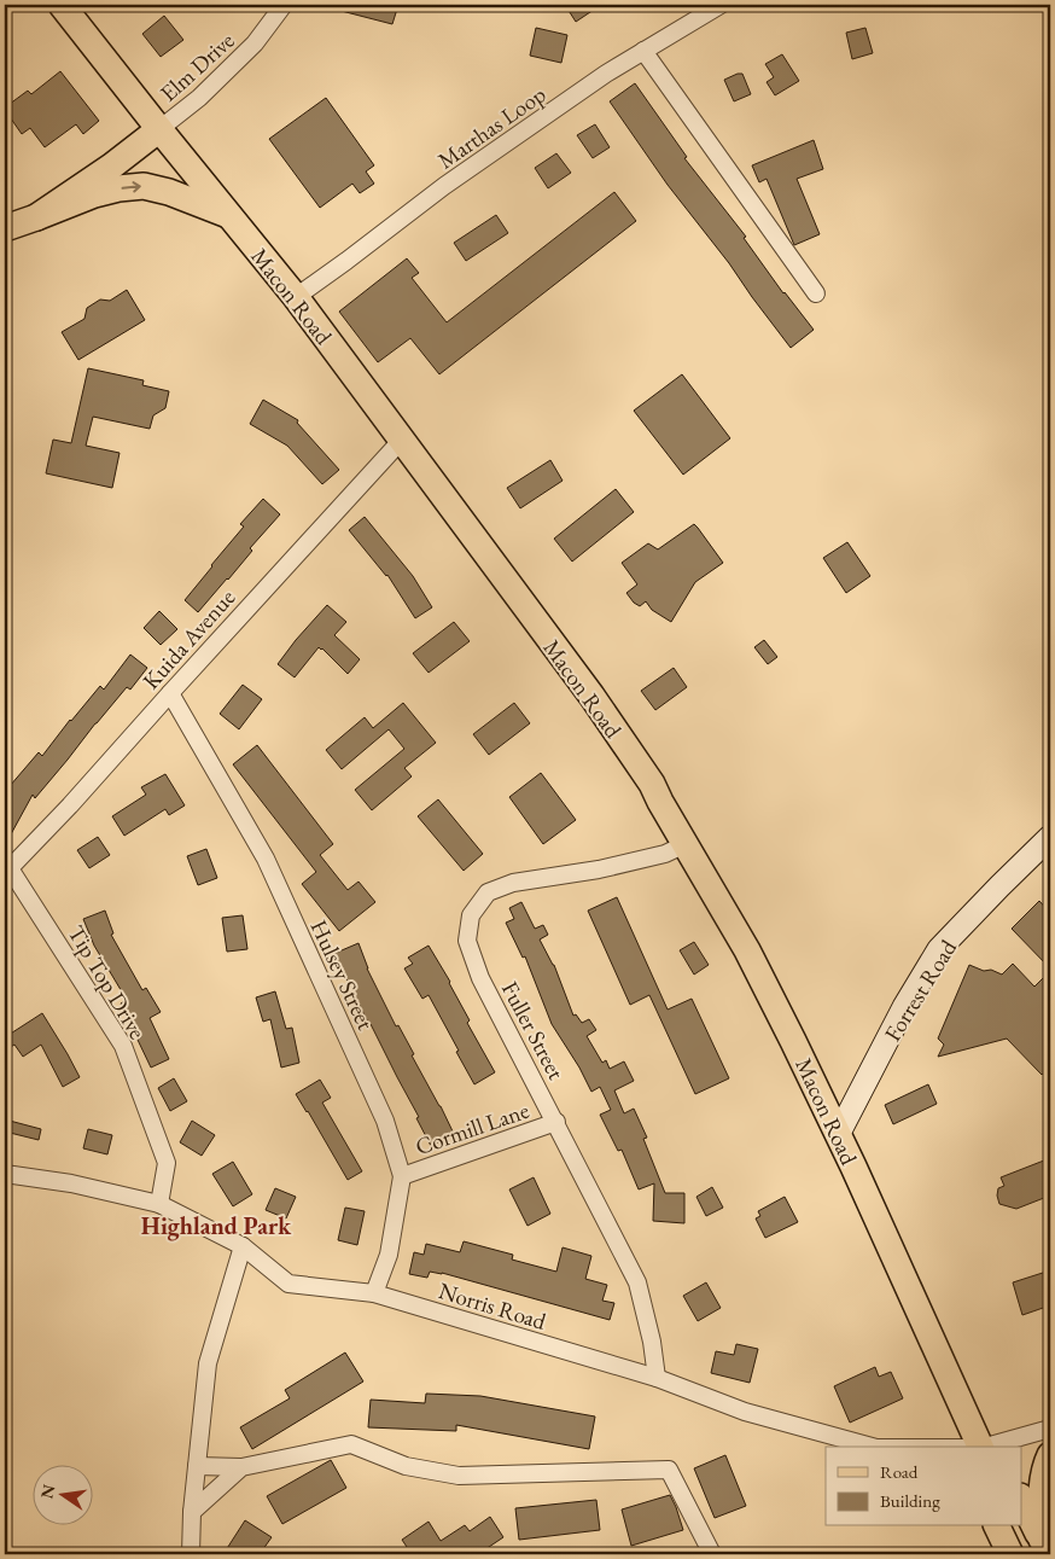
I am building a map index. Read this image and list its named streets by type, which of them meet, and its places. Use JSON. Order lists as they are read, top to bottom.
{
  "streets": {
    "main road": ["Macon Road", "Forrest Road"],
    "street": [
      "Elm Drive",
      "Marthas Loop",
      "Kuida Avenue",
      "Hulsey Street",
      "Tip Top Drive",
      "Fuller Street",
      "Cormill Lane",
      "Norris Road"
    ]
  },
  "crossings": [
    ["Elm Drive", "Macon Road"],
    ["Marthas Loop", "Macon Road"],
    ["Macon Road", "Kuida Avenue"],
    ["Macon Road", "Forrest Road"],
    ["Macon Road", "Fuller Street"],
    ["Kuida Avenue", "Hulsey Street"],
    ["Kuida Avenue", "Tip Top Drive"],
    ["Hulsey Street", "Cormill Lane"],
    ["Hulsey Street", "Norris Road"],
    ["Tip Top Drive", "Norris Road"],
    ["Fuller Street", "Cormill Lane"],
    ["Fuller Street", "Norris Road"]
  ],
  "districts": ["Highland Park"],
  "legend": ["Road", "Building"],
  "north": "left"
}
